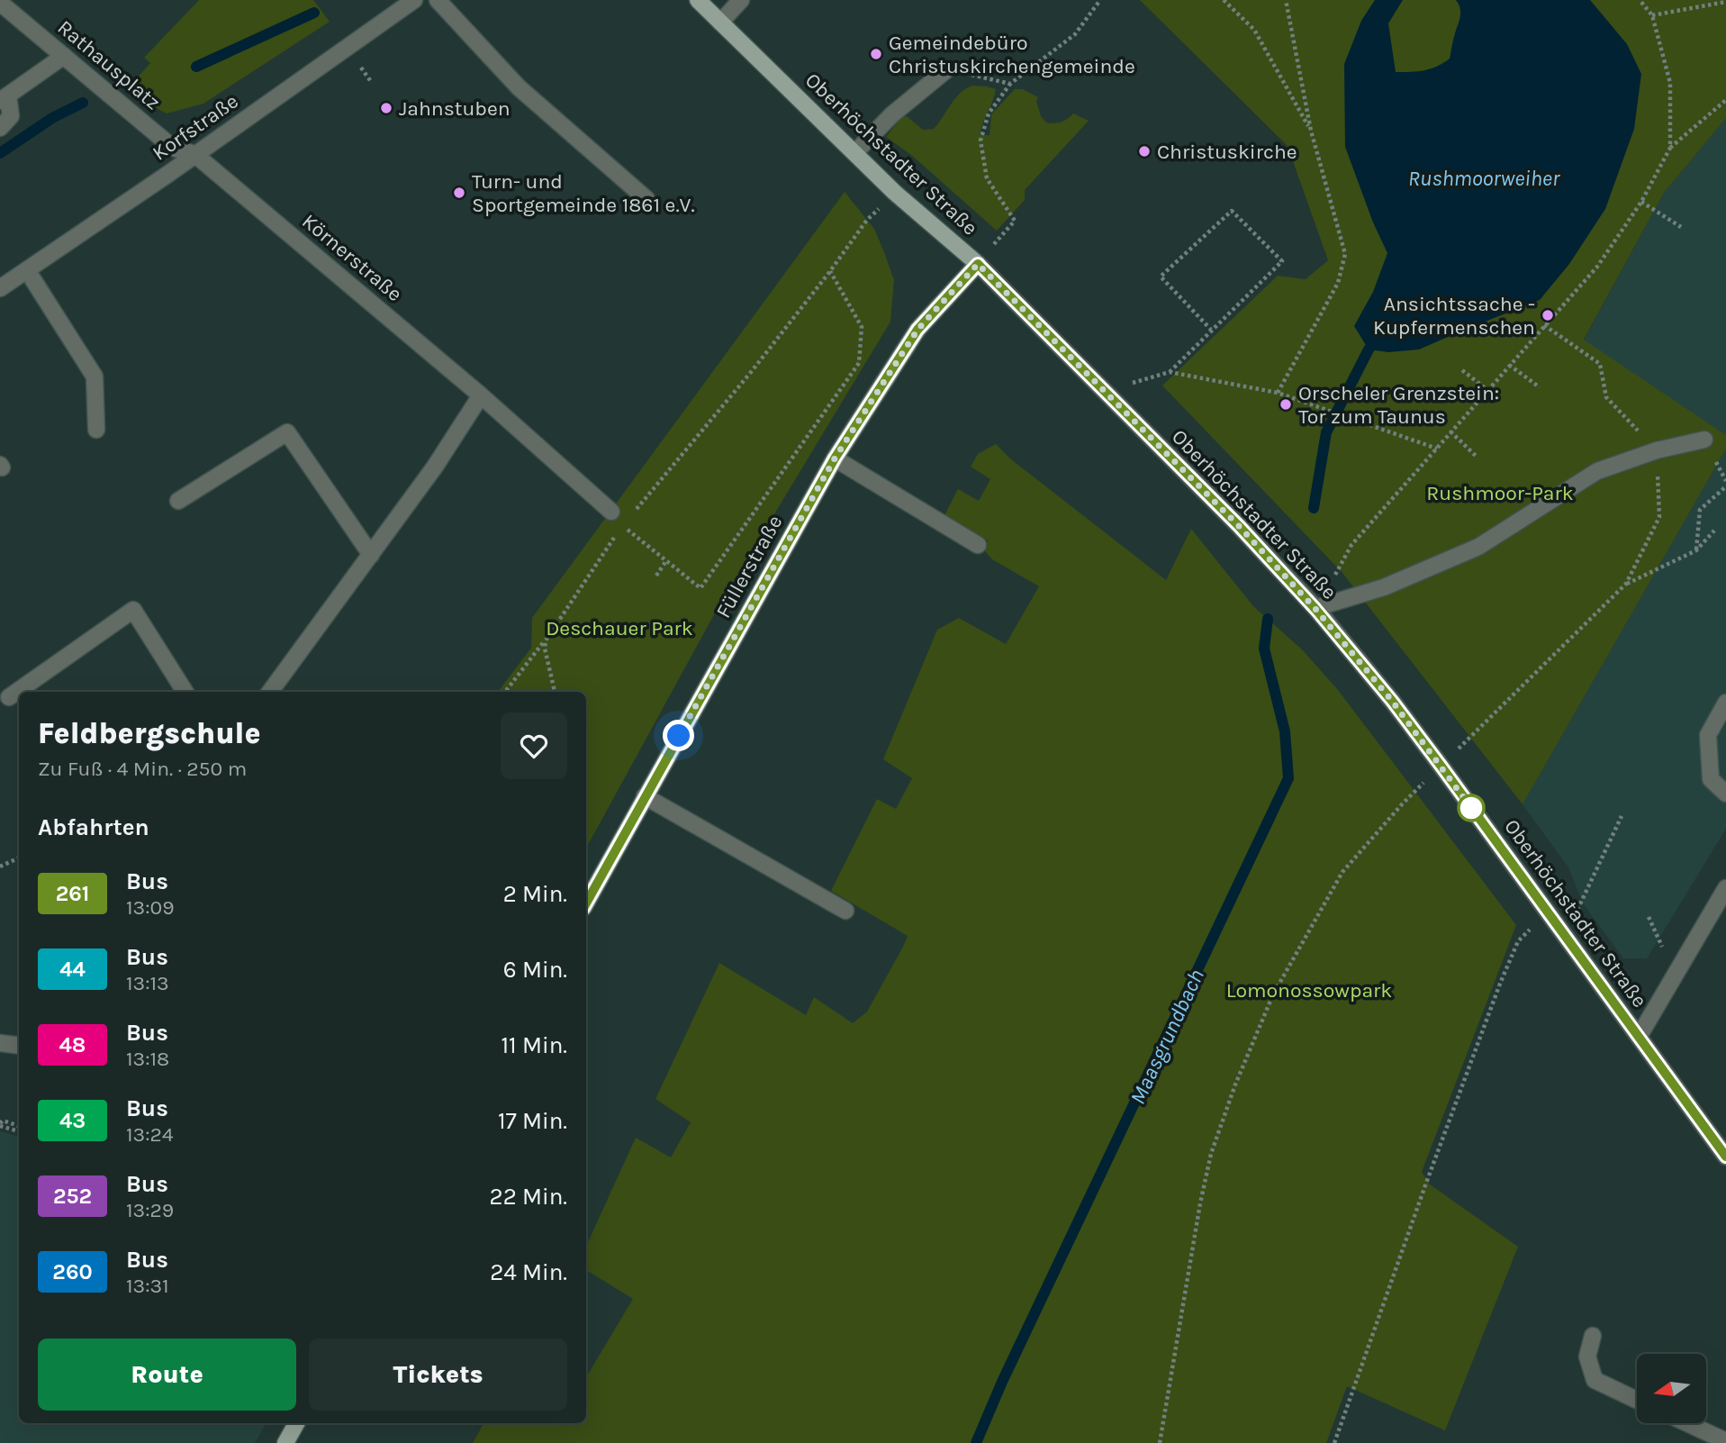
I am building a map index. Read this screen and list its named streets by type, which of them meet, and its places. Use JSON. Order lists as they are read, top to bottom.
{
  "streets": {
    "main road": ["Oberhöchstadter Straße", "Füllerstraße"],
    "street": ["Rathausplatz", "Korfstraße", "Körnerstraße"]
  },
  "crossings": [
    ["Rathausplatz", "Korfstraße"],
    ["Rathausplatz", "Körnerstraße"],
    ["Korfstraße", "Körnerstraße"],
    ["Oberhöchstadter Straße", "Füllerstraße"]
  ],
  "water": ["Rushmoorweiher", "Maasgrundbach"],
  "parks": ["Rushmoor-Park", "Deschauer Park", "Lomonossowpark"],
  "places": [
    "Gemeindebüro Christuskirchengemeinde",
    "Jahnstuben",
    "Christuskirche",
    "Turn- und Sportgemeinde 1861 e.V.",
    "Ansichtssache - Kupfermenschen",
    "Orscheler Grenzstein: Tor zum Taunus"
  ],
  "lines": ["bus line 261"],
  "north": "left",
  "page": {
    "heading": [
      ["Feldbergschule", "Zu Fuß · 4 Min. · 250 m"],
      "Abfahrten"
    ],
    "list": [
      {
        "mark": "261",
        "name": "Bus",
        "note": "13:09",
        "value": "2 Min."
      },
      {
        "mark": "44",
        "name": "Bus",
        "note": "13:13",
        "value": "6 Min."
      },
      {
        "mark": "48",
        "name": "Bus",
        "note": "13:18",
        "value": "11 Min."
      },
      {
        "mark": "43",
        "name": "Bus",
        "note": "13:24",
        "value": "17 Min."
      },
      {
        "mark": "252",
        "name": "Bus",
        "note": "13:29",
        "value": "22 Min."
      },
      {
        "mark": "260",
        "name": "Bus",
        "note": "13:31",
        "value": "24 Min."
      }
    ],
    "buttons": ["Route", "Tickets"]
  }
}
